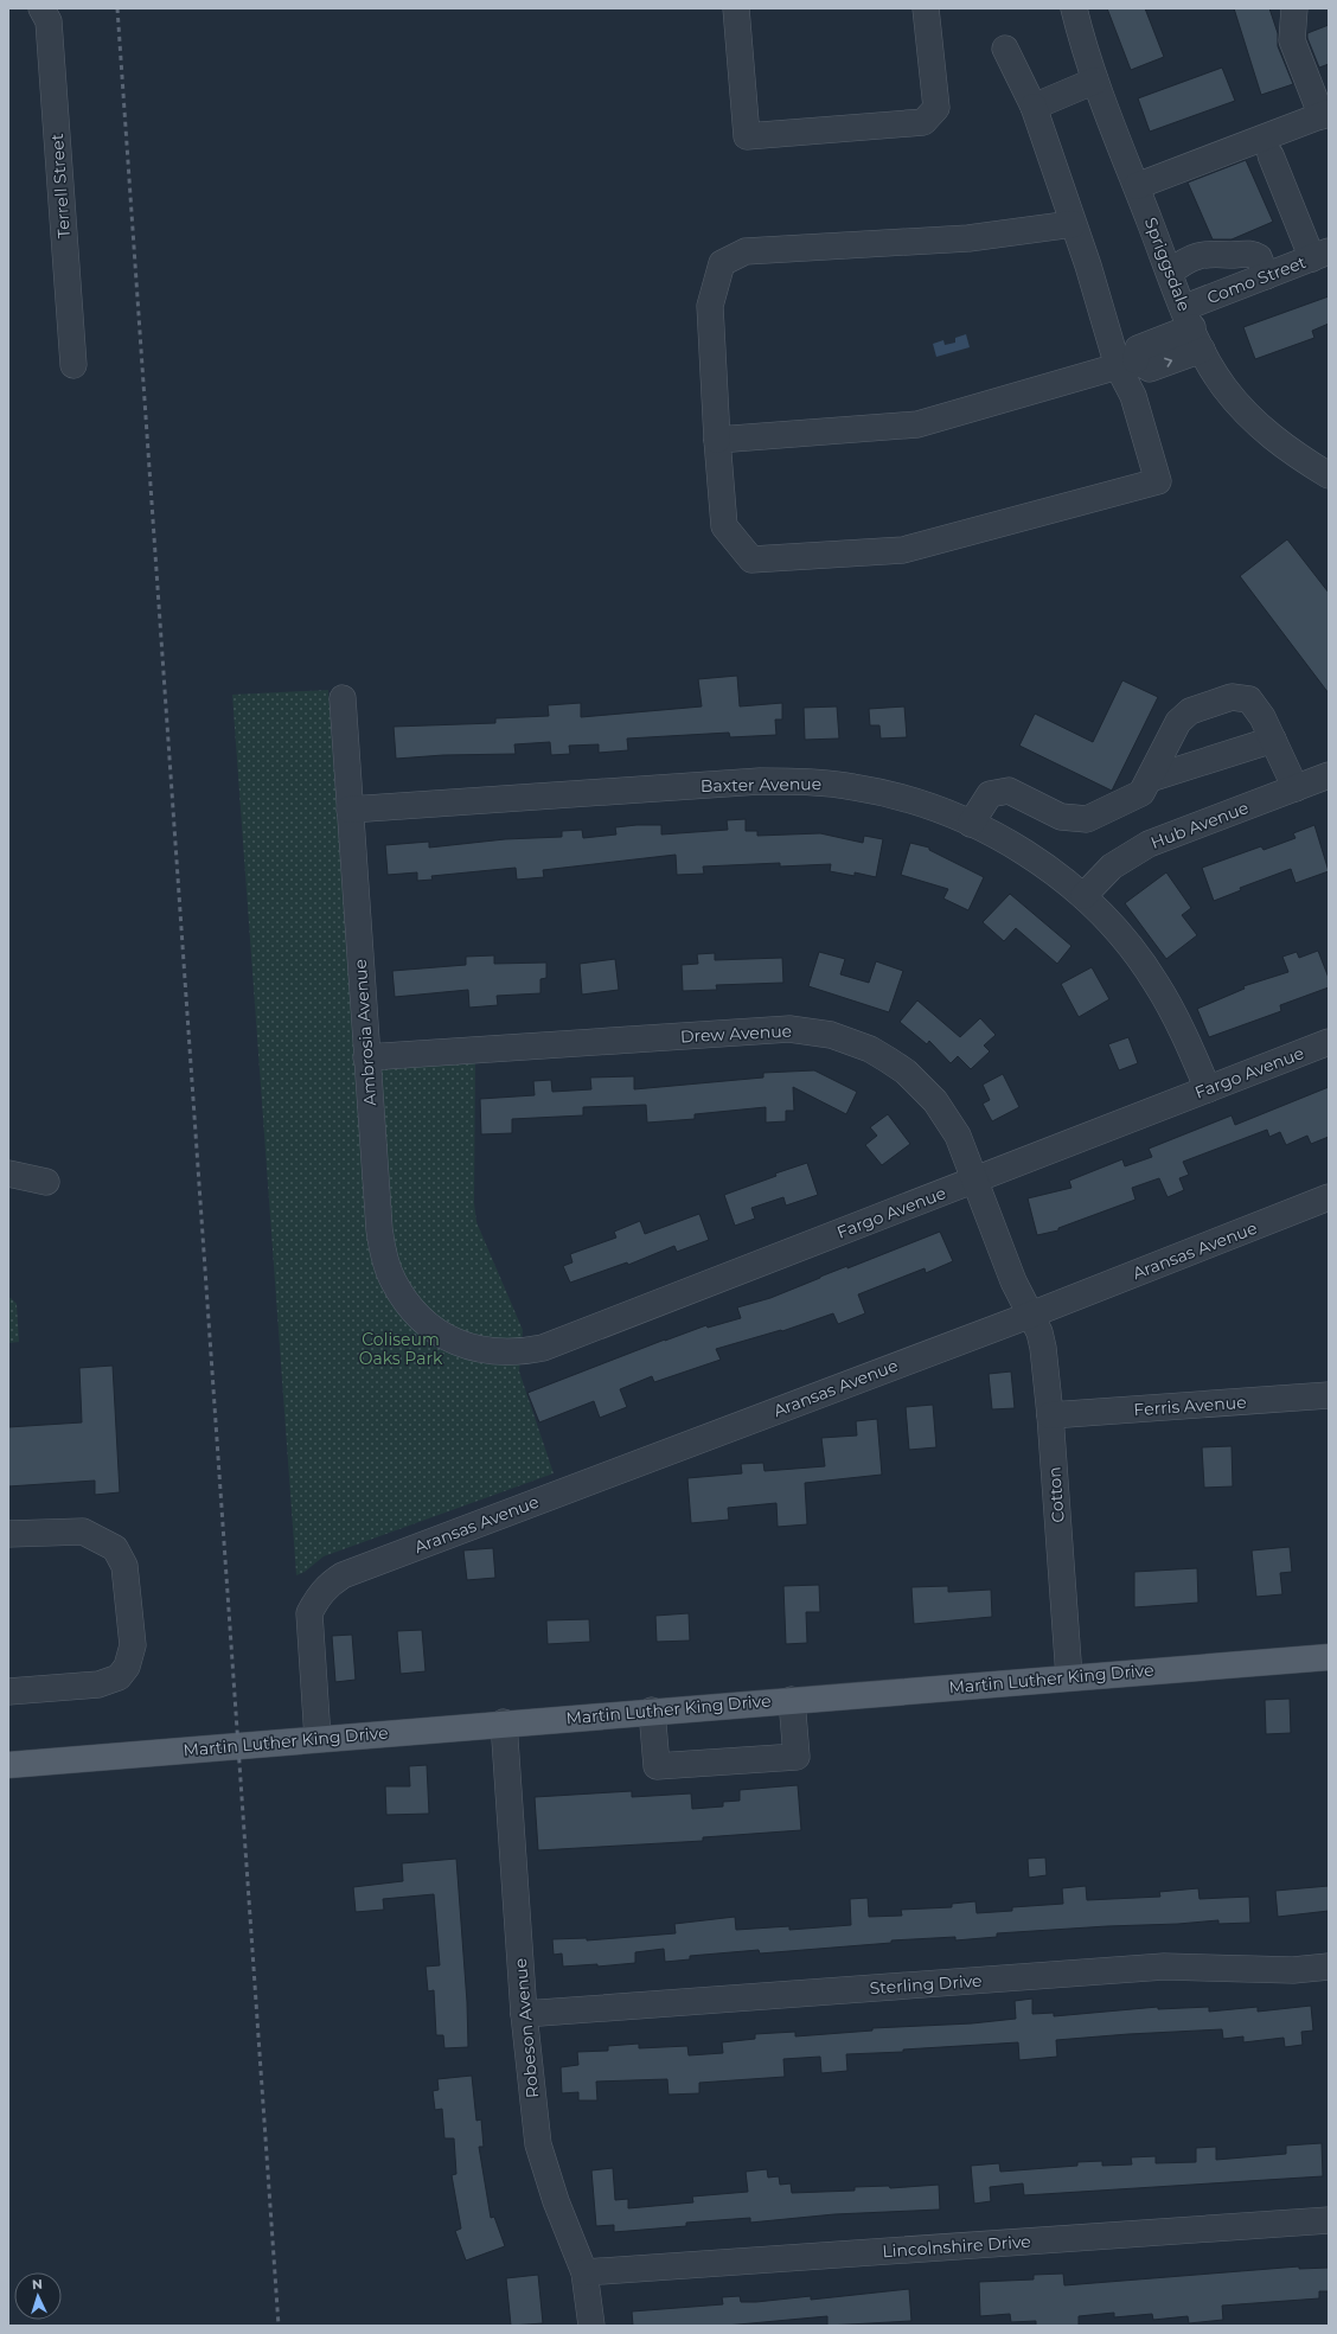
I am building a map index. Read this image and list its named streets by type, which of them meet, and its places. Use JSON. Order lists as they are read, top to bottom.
{
  "streets": {
    "main road": ["Martin Luther King Drive"],
    "street": [
      "Terrell Street",
      "Spriggsdale",
      "Como Street",
      "Baxter Avenue",
      "Hub Avenue",
      "Ambrosia Avenue",
      "Drew Avenue",
      "Fargo Avenue",
      "Aransas Avenue",
      "Ferris Avenue",
      "Cotton",
      "Sterling Drive",
      "Robeson Avenue",
      "Lincolnshire Drive"
    ]
  },
  "crossings": [
    ["Spriggsdale", "Como Street"],
    ["Baxter Avenue", "Hub Avenue"],
    ["Baxter Avenue", "Ambrosia Avenue"],
    ["Baxter Avenue", "Fargo Avenue"],
    ["Ambrosia Avenue", "Drew Avenue"],
    ["Ambrosia Avenue", "Fargo Avenue"],
    ["Drew Avenue", "Fargo Avenue"],
    ["Drew Avenue", "Aransas Avenue"],
    ["Drew Avenue", "Cotton"],
    ["Aransas Avenue", "Cotton"],
    ["Aransas Avenue", "Martin Luther King Drive"],
    ["Ferris Avenue", "Cotton"],
    ["Cotton", "Martin Luther King Drive"],
    ["Martin Luther King Drive", "Robeson Avenue"],
    ["Sterling Drive", "Robeson Avenue"],
    ["Robeson Avenue", "Lincolnshire Drive"]
  ],
  "parks": ["Coliseum Oaks Park"],
  "north": "top"
}
